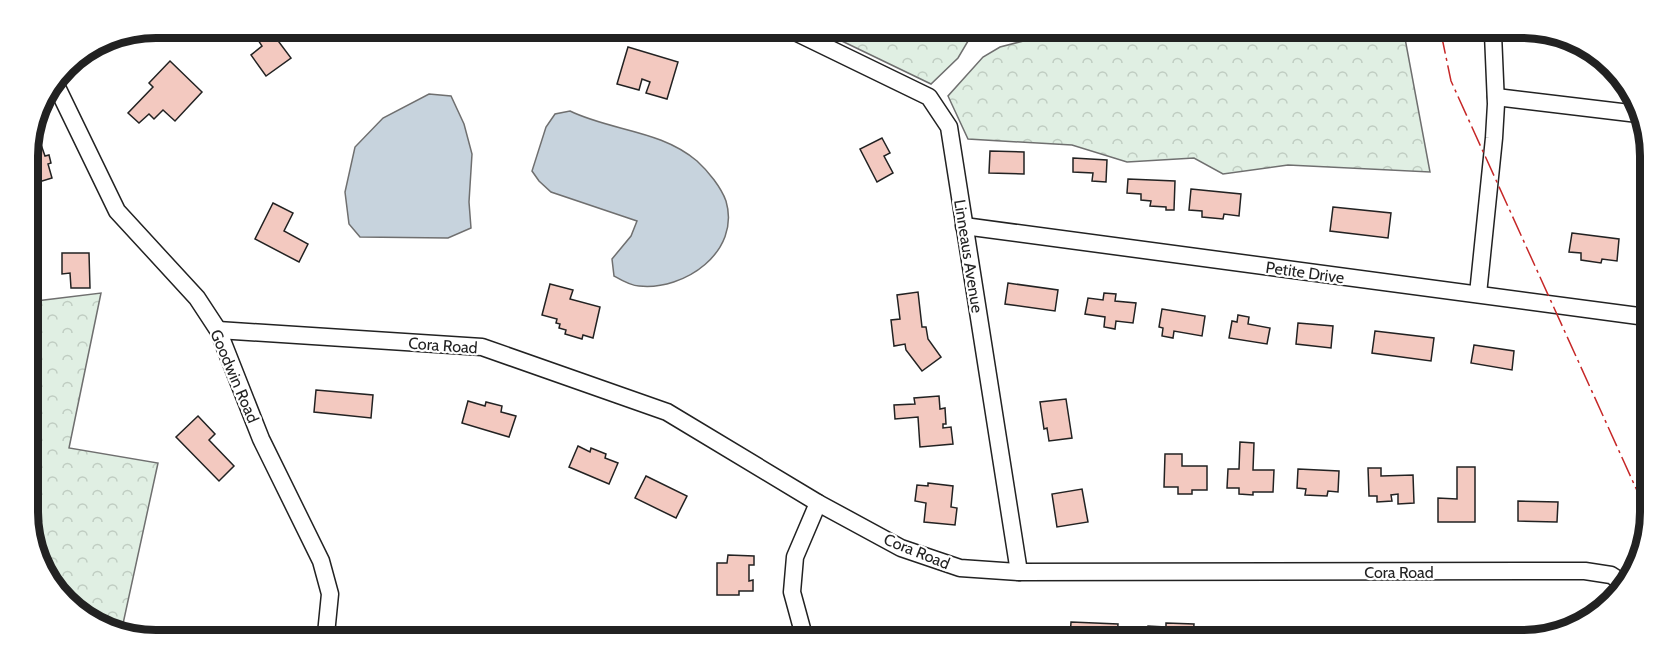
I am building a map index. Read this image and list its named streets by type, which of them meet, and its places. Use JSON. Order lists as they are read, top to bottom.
{
  "streets": {
    "street": [
      "Linneaus Avenue",
      "Petite Drive",
      "Cora Road",
      "Goodwin Road"
    ]
  },
  "crossings": [
    ["Linneaus Avenue", "Petite Drive"],
    ["Linneaus Avenue", "Cora Road"],
    ["Cora Road", "Goodwin Road"]
  ]
}
